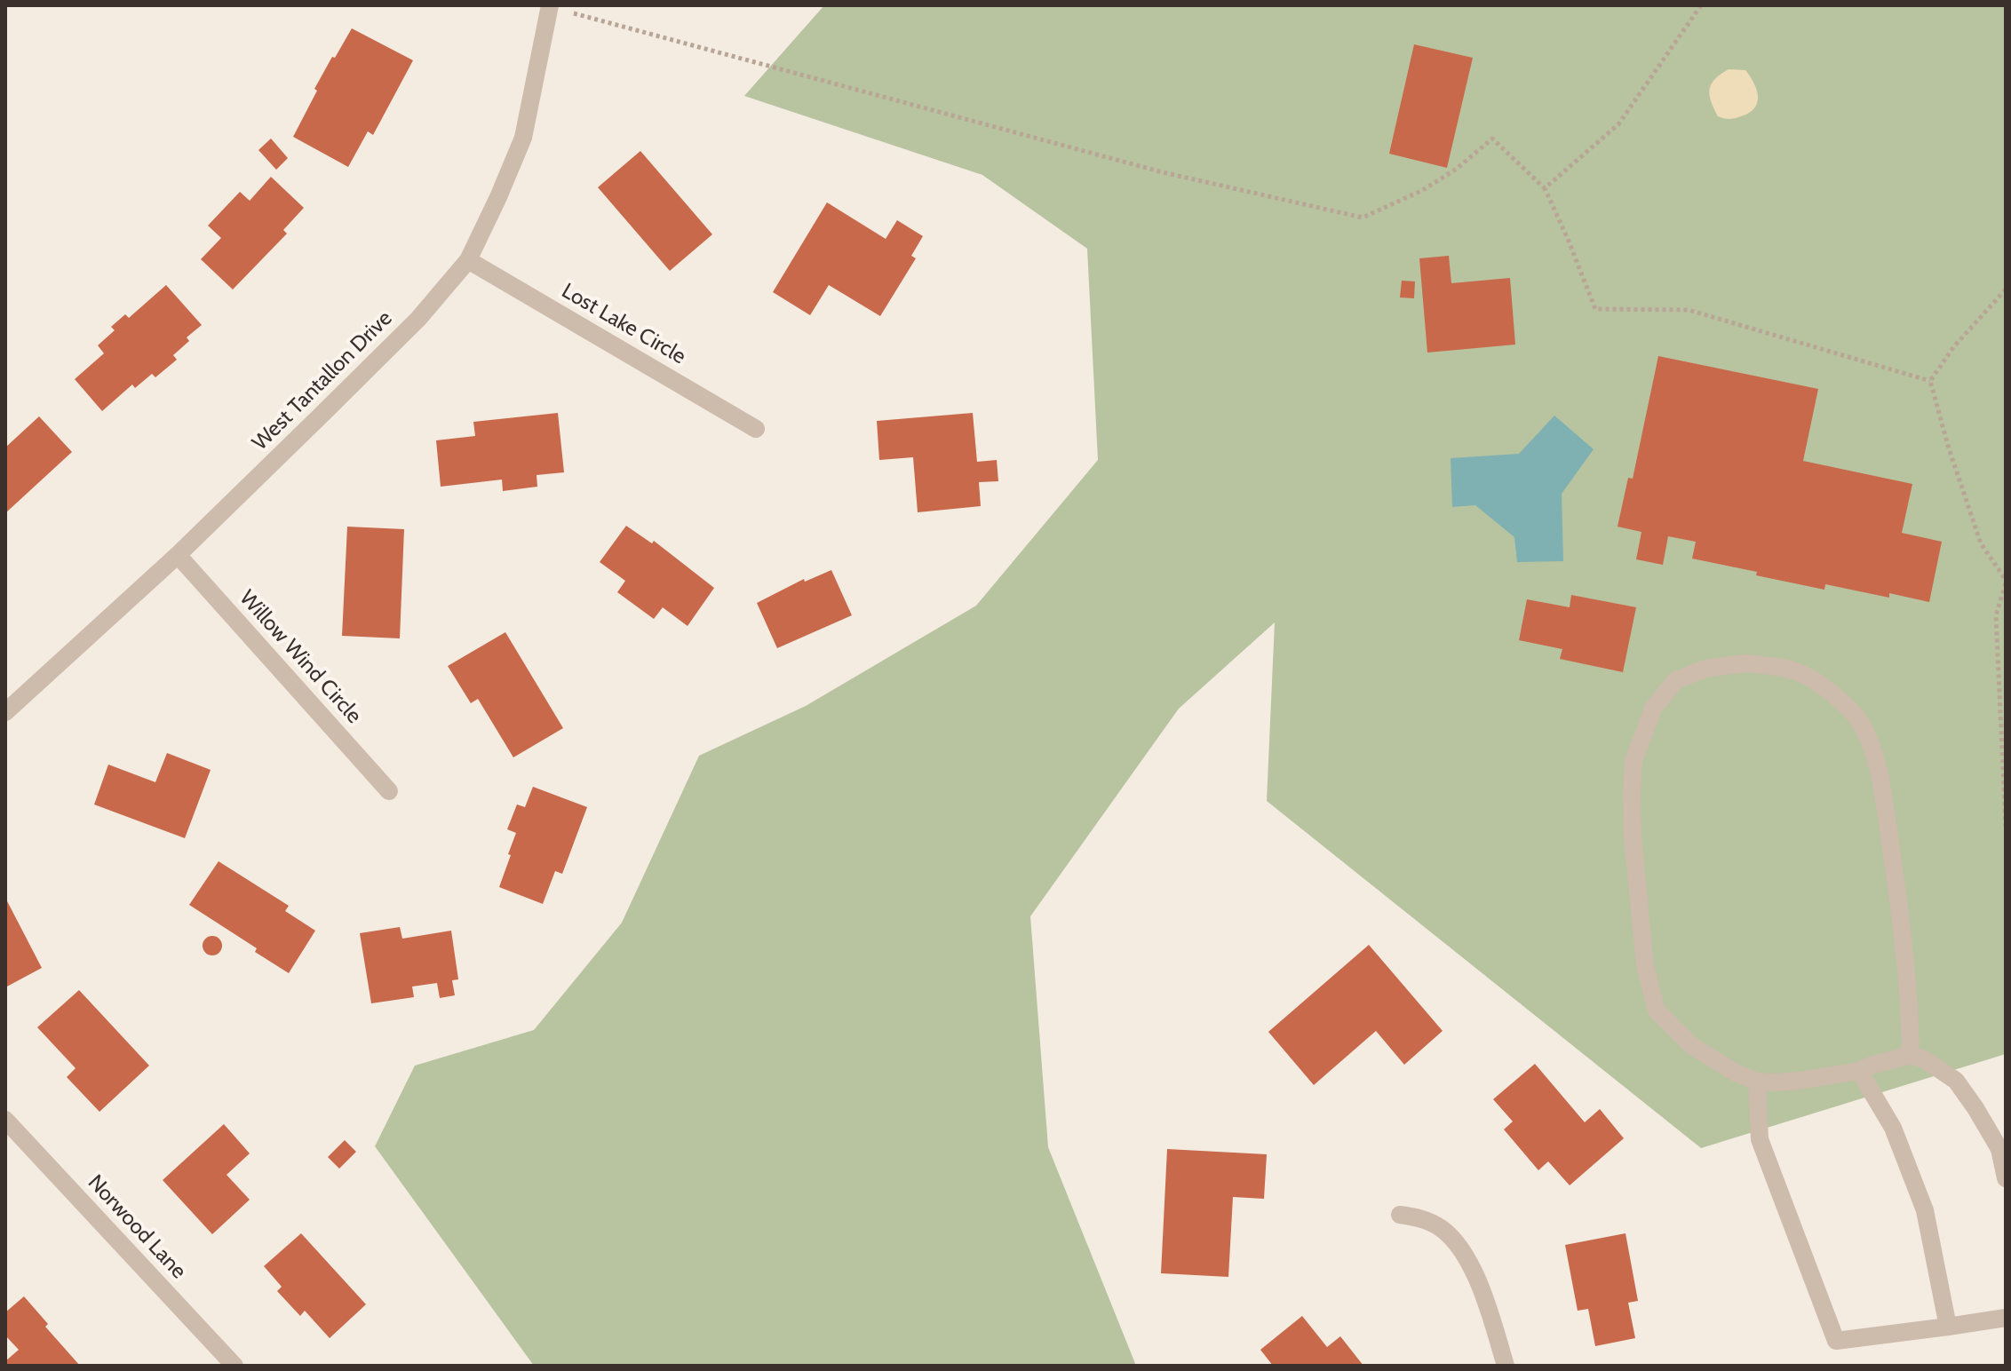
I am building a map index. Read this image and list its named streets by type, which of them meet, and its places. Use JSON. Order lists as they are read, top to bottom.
{
  "streets": {
    "street": [
      "Lost Lake Circle",
      "West Tantallon Drive",
      "Willow Wind Circle",
      "Norwood Lane"
    ]
  },
  "crossings": [
    ["Lost Lake Circle", "West Tantallon Drive"],
    ["West Tantallon Drive", "Willow Wind Circle"]
  ]
}
